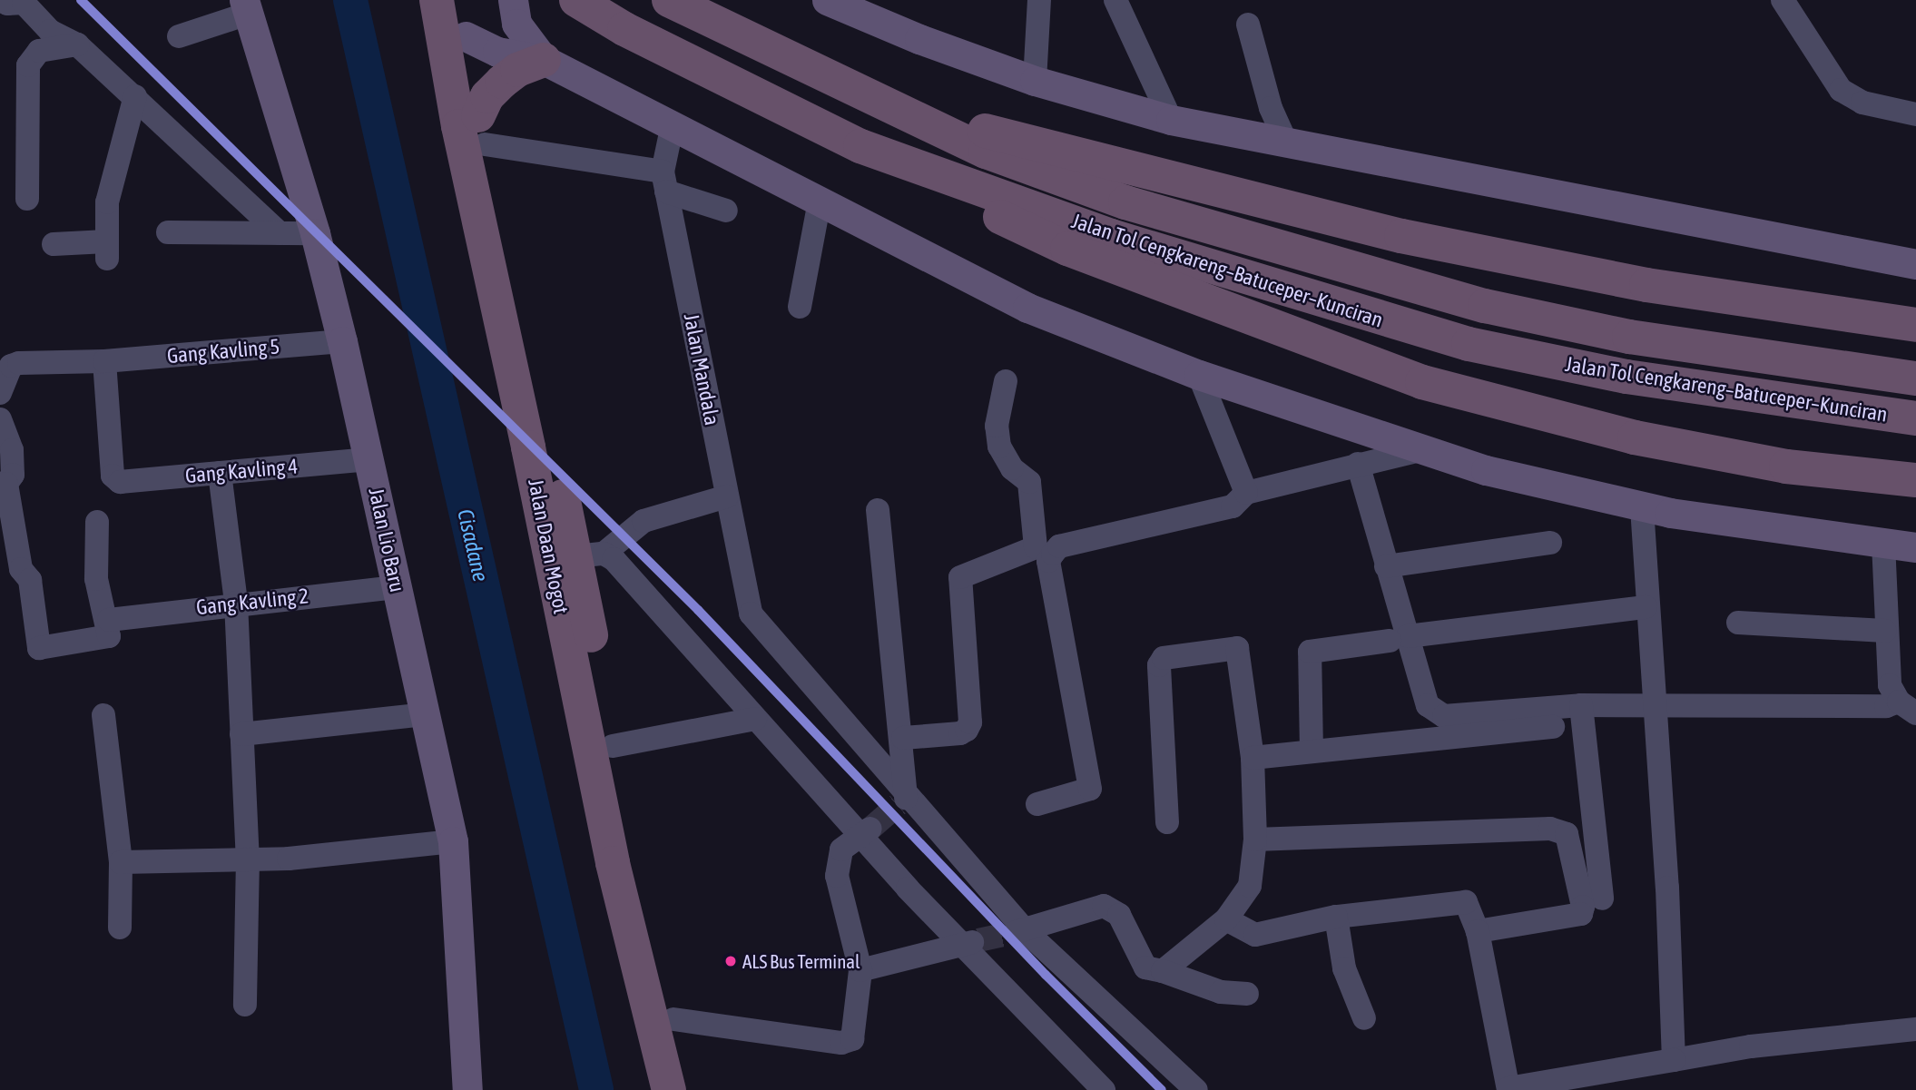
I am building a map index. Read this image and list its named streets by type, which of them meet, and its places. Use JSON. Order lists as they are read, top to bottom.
{
  "streets": {
    "highway": ["Jalan Tol Cengkareng–Batuceper–Kunciran", "Jalan Daan Mogot"],
    "main road": ["Jalan Lio Baru"],
    "street": [
      "Gang Kavling 5",
      "Jalan Mandala",
      "Gang Kavling 4",
      "Gang Kavling 2"
    ]
  },
  "crossings": [
    ["Gang Kavling 5", "Gang Kavling 4"],
    ["Gang Kavling 5", "Jalan Lio Baru"],
    ["Gang Kavling 4", "Jalan Lio Baru"],
    ["Jalan Lio Baru", "Gang Kavling 2"]
  ],
  "water": ["Cisadane"],
  "places": ["ALS Bus Terminal"]
}
